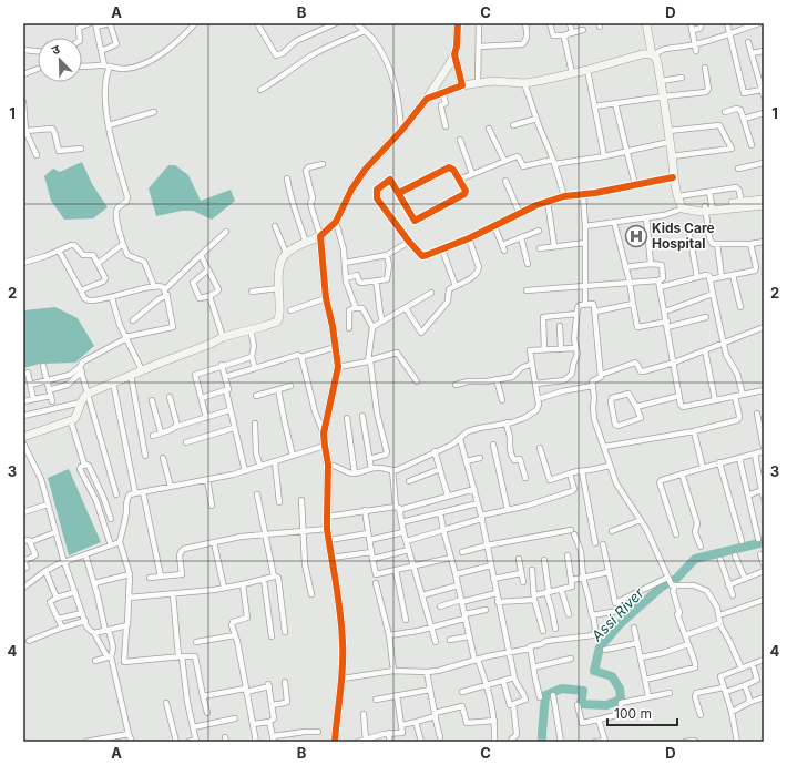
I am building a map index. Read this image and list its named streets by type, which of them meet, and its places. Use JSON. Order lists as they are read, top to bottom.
{
  "water": ["Assi River"],
  "places": {
    "hospital": ["Kids Care Hospital"]
  },
  "scale_bar": "100 m",
  "north": "top left",
  "grid": {
    "columns": [
      "A",
      "B",
      "C",
      "D"
    ],
    "rows": [
      "1",
      "2",
      "3",
      "4"
    ]
  }
}
